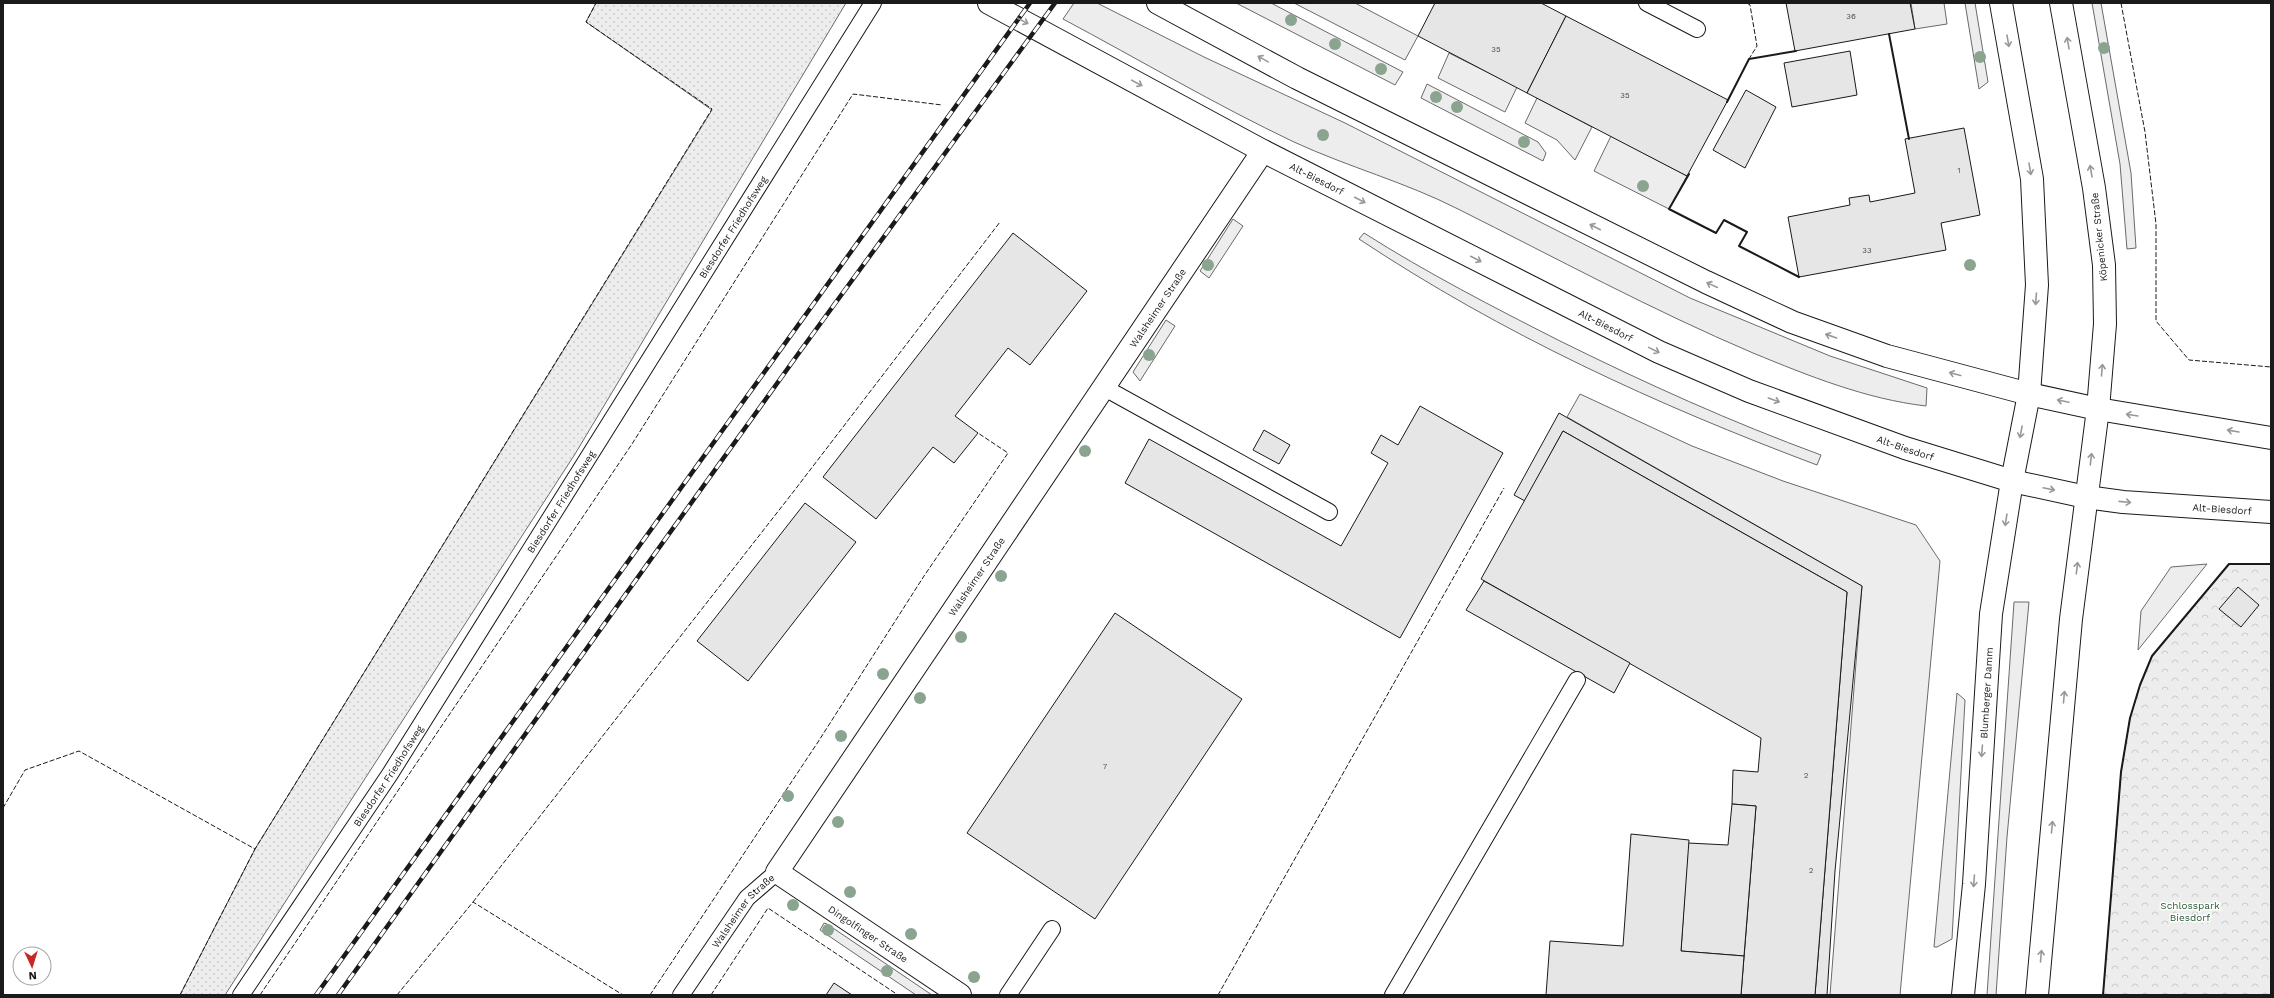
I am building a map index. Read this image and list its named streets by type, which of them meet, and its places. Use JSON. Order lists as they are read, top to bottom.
{
  "streets": {
    "main road": [
      "Alt-Biesdorf",
      "Köpenicker Straße",
      "Walsheimer Straße",
      "Blumberger Damm",
      "Dingolfinger Straße"
    ],
    "lane": ["Biesdorfer Friedhofsweg"]
  },
  "crossings": [
    ["Alt-Biesdorf", "Köpenicker Straße"],
    ["Alt-Biesdorf", "Walsheimer Straße"],
    ["Alt-Biesdorf", "Blumberger Damm"],
    ["Walsheimer Straße", "Dingolfinger Straße"]
  ],
  "parks": ["Schlosspark Biesdorf"],
  "house_numbers": [
    "36",
    "35",
    "35",
    "1",
    "33",
    "7",
    "2",
    "2"
  ],
  "north": "bottom"
}
